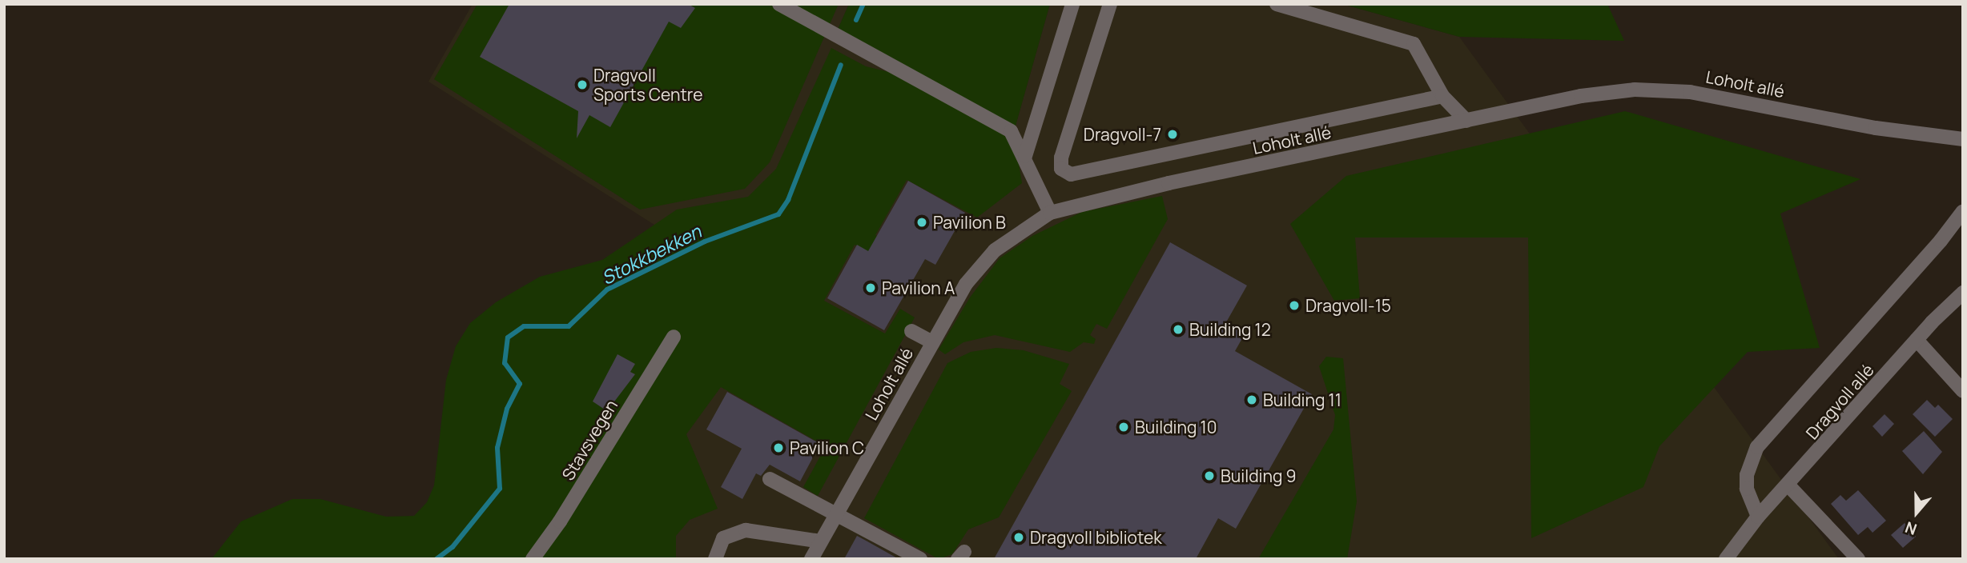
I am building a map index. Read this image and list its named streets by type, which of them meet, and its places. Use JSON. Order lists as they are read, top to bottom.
{
  "streets": {
    "street": ["Loholt allé", "Dragvoll allé", "Stavsvegen"]
  },
  "water": ["Stokkbekken"],
  "places": [
    "Dragvoll Sports Centre",
    "Dragvoll-7",
    "Pavilion B",
    "Pavilion A",
    "Dragvoll-15",
    "Building 12",
    "Building 11",
    "Building 10",
    "Pavilion C",
    "Building 9",
    "Dragvoll bibliotek"
  ],
  "north": "bottom"
}
